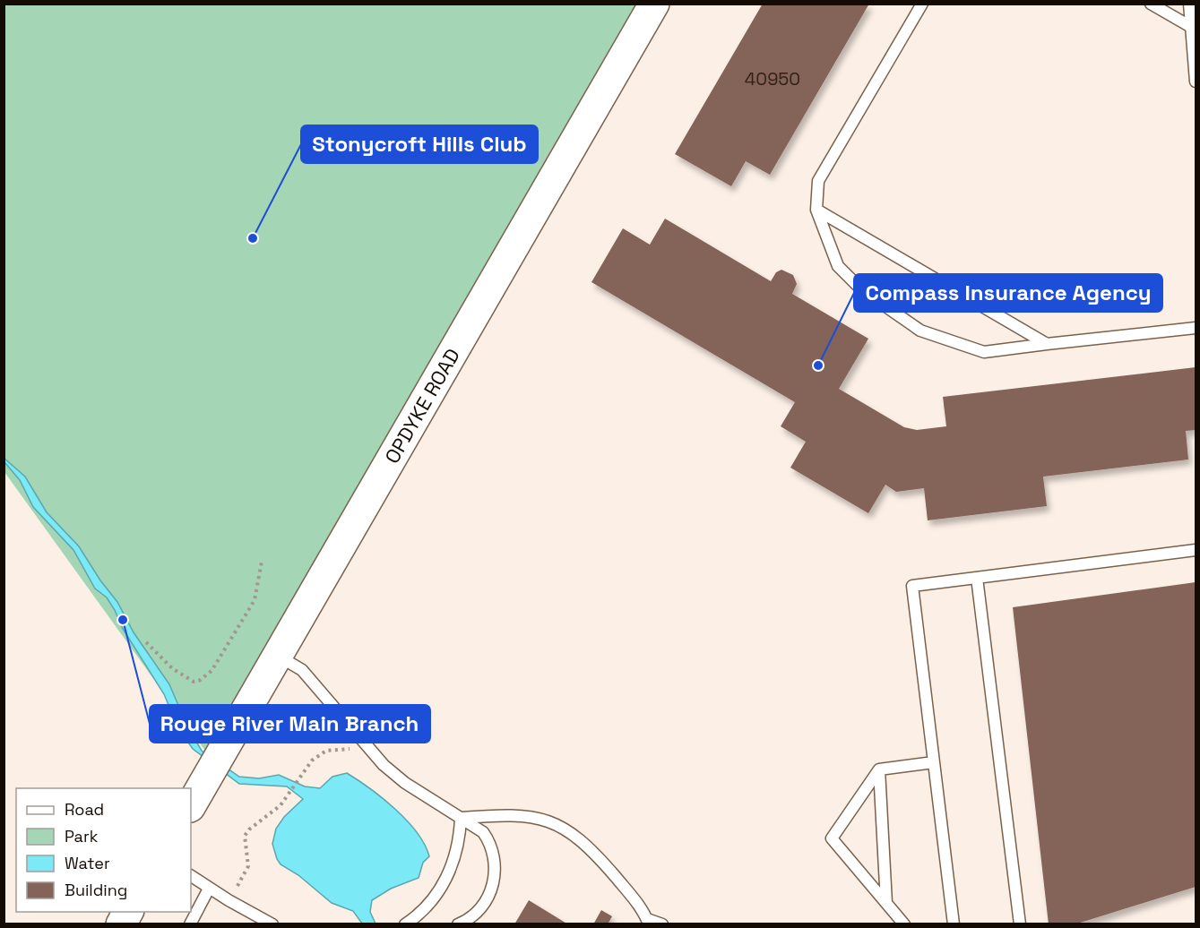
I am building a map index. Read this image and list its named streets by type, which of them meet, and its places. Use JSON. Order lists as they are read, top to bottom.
{
  "streets": {
    "main road": ["OPDYKE ROAD"]
  },
  "places": ["Stonycroft Hills Club", "Compass Insurance Agency", "Rouge River Main Branch"],
  "house_numbers": ["40950"],
  "legend": [
    "Road",
    "Park",
    "Water",
    "Building"
  ]
}
